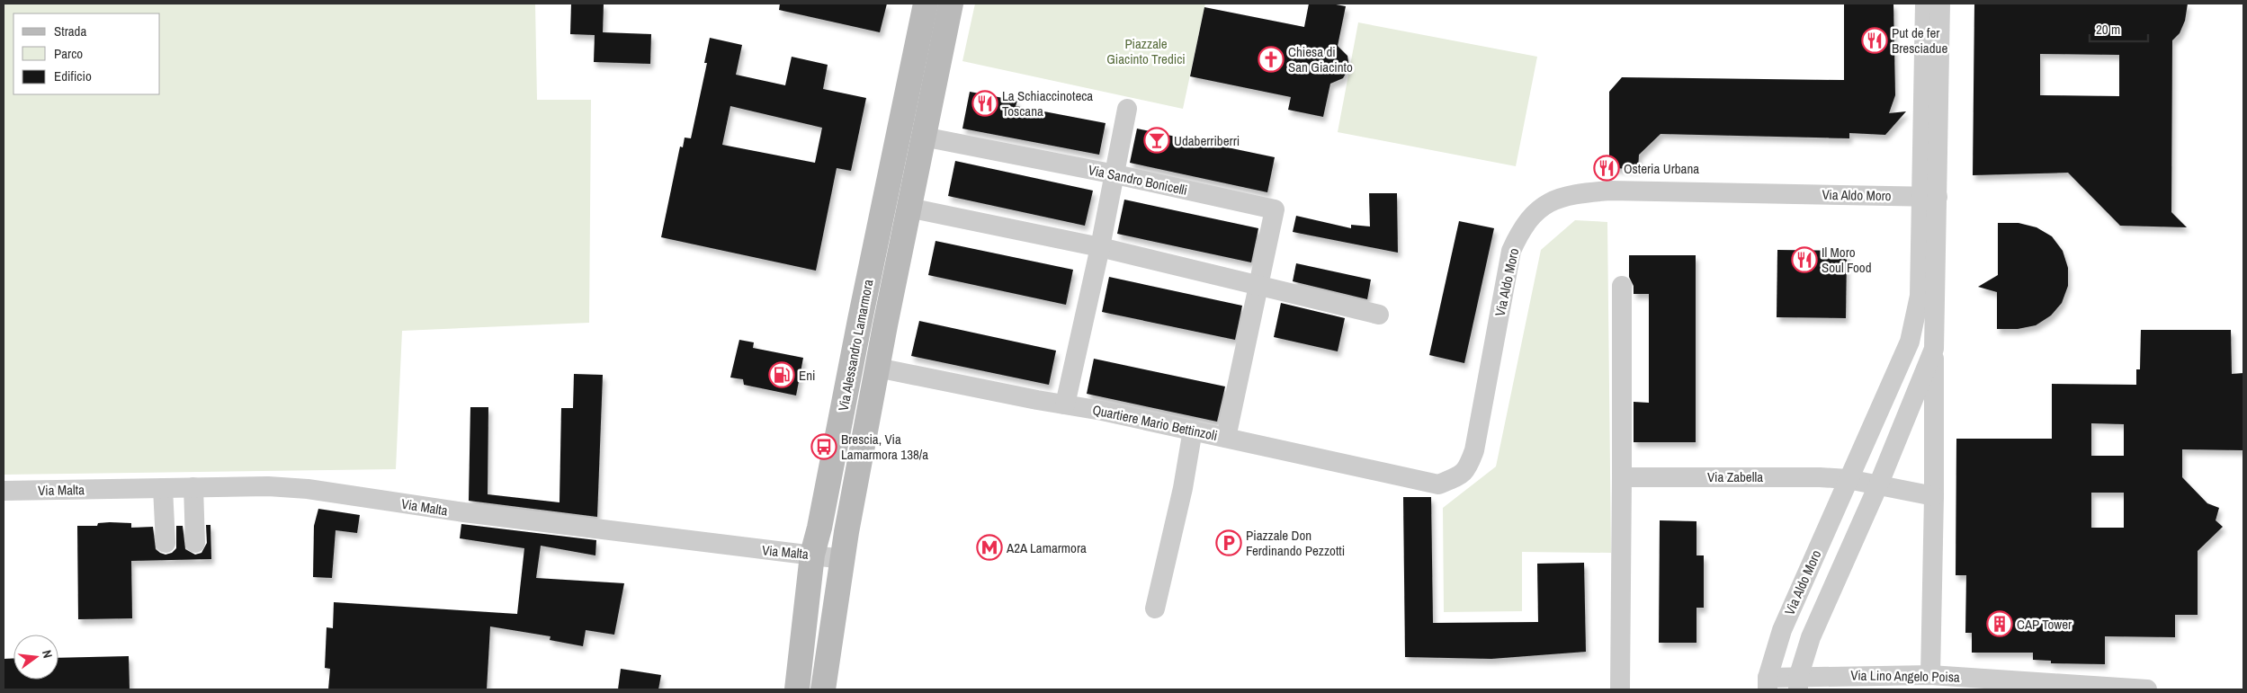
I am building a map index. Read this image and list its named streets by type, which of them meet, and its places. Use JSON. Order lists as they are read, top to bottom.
{
  "streets": {
    "main road": ["Via Alessandro Lamarmora"],
    "street": [
      "Via Sandro Bonicelli",
      "Via Aldo Moro",
      "Quartiere Mario Bettinzoli",
      "Via Zabella",
      "Via Malta",
      "Via Lino Angelo Poisa"
    ]
  },
  "crossings": [
    ["Via Sandro Bonicelli", "Via Alessandro Lamarmora"],
    ["Via Sandro Bonicelli", "Quartiere Mario Bettinzoli"],
    ["Via Aldo Moro", "Quartiere Mario Bettinzoli"],
    ["Via Aldo Moro", "Via Zabella"],
    ["Via Aldo Moro", "Via Lino Angelo Poisa"],
    ["Via Alessandro Lamarmora", "Quartiere Mario Bettinzoli"],
    ["Via Alessandro Lamarmora", "Via Malta"]
  ],
  "parks": ["Piazzale Giacinto Tredici"],
  "places": {
    "restaurant": [
      "Put de fer Bresciadue",
      "La Schiaccinoteca Toscana",
      "Osteria Urbana",
      "Il Moro Soul Food"
    ],
    "church": ["Chiesa di San Giacinto"],
    "bar": ["Udaberriberri"],
    "fuel station": ["Eni"],
    "bus stop": ["Brescia, Via Lamarmora 138/a"],
    "parking": ["Piazzale Don Ferdinando Pezzotti"],
    "metro station": ["A2A Lamarmora"],
    "building": ["CAP Tower"]
  },
  "legend": ["Strada", "Parco", "Edificio"],
  "scale_bar": "20 m",
  "north": "right"
}
